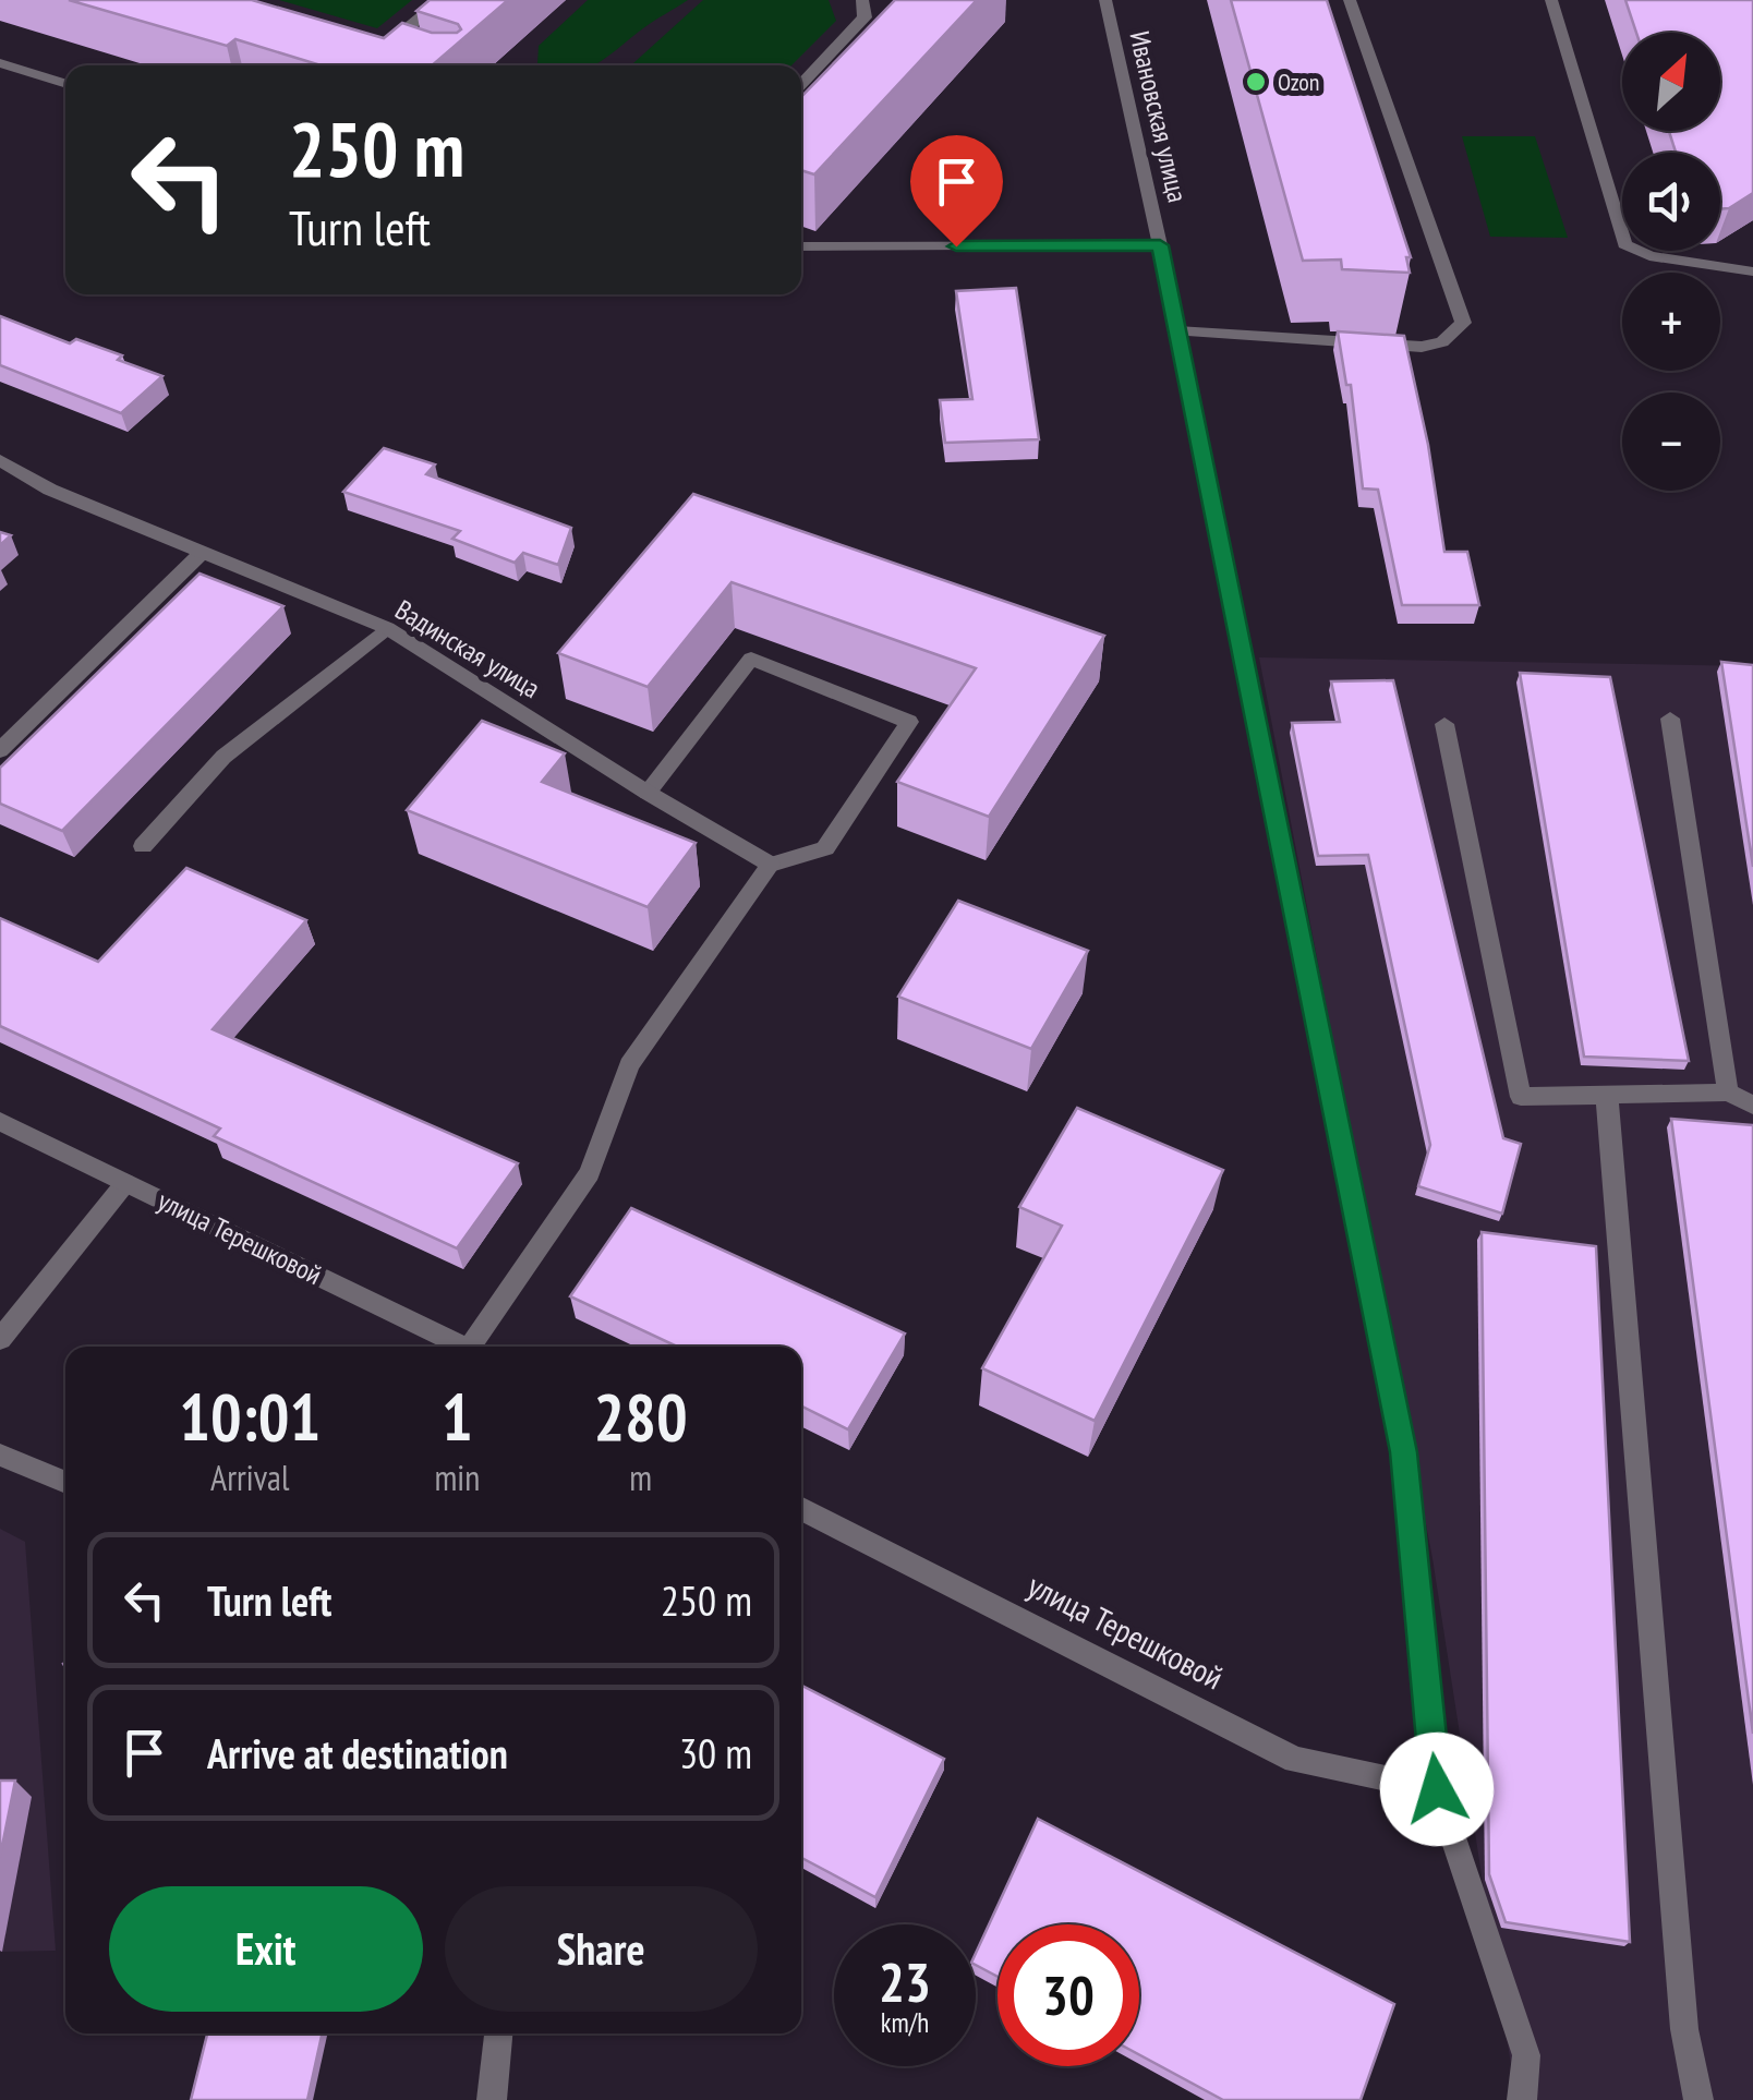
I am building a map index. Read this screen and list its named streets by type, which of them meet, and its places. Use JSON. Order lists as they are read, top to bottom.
{
  "streets": {
    "street": ["Ивановская улица", "Вадинская улица", "улица Терешковой"]
  },
  "crossings": [
    ["Ивановская улица", "улица Терешковой"]
  ],
  "places": ["Ozon"],
  "north": "top right",
  "page": {
    "map_buttons": ["+", "−"],
    "turn": ["250 m", "Turn left"],
    "eta": [
      "10:01",
      "Arrival",
      "1",
      "min",
      "280",
      "m"
    ],
    "list": [
      {
        "name": "Turn left",
        "value": "250 m"
      },
      {
        "name": "Arrive at destination",
        "value": "30 m"
      }
    ],
    "buttons": ["Exit", "Share"],
    "speed": "23 km/h",
    "limit": "30"
  }
}
